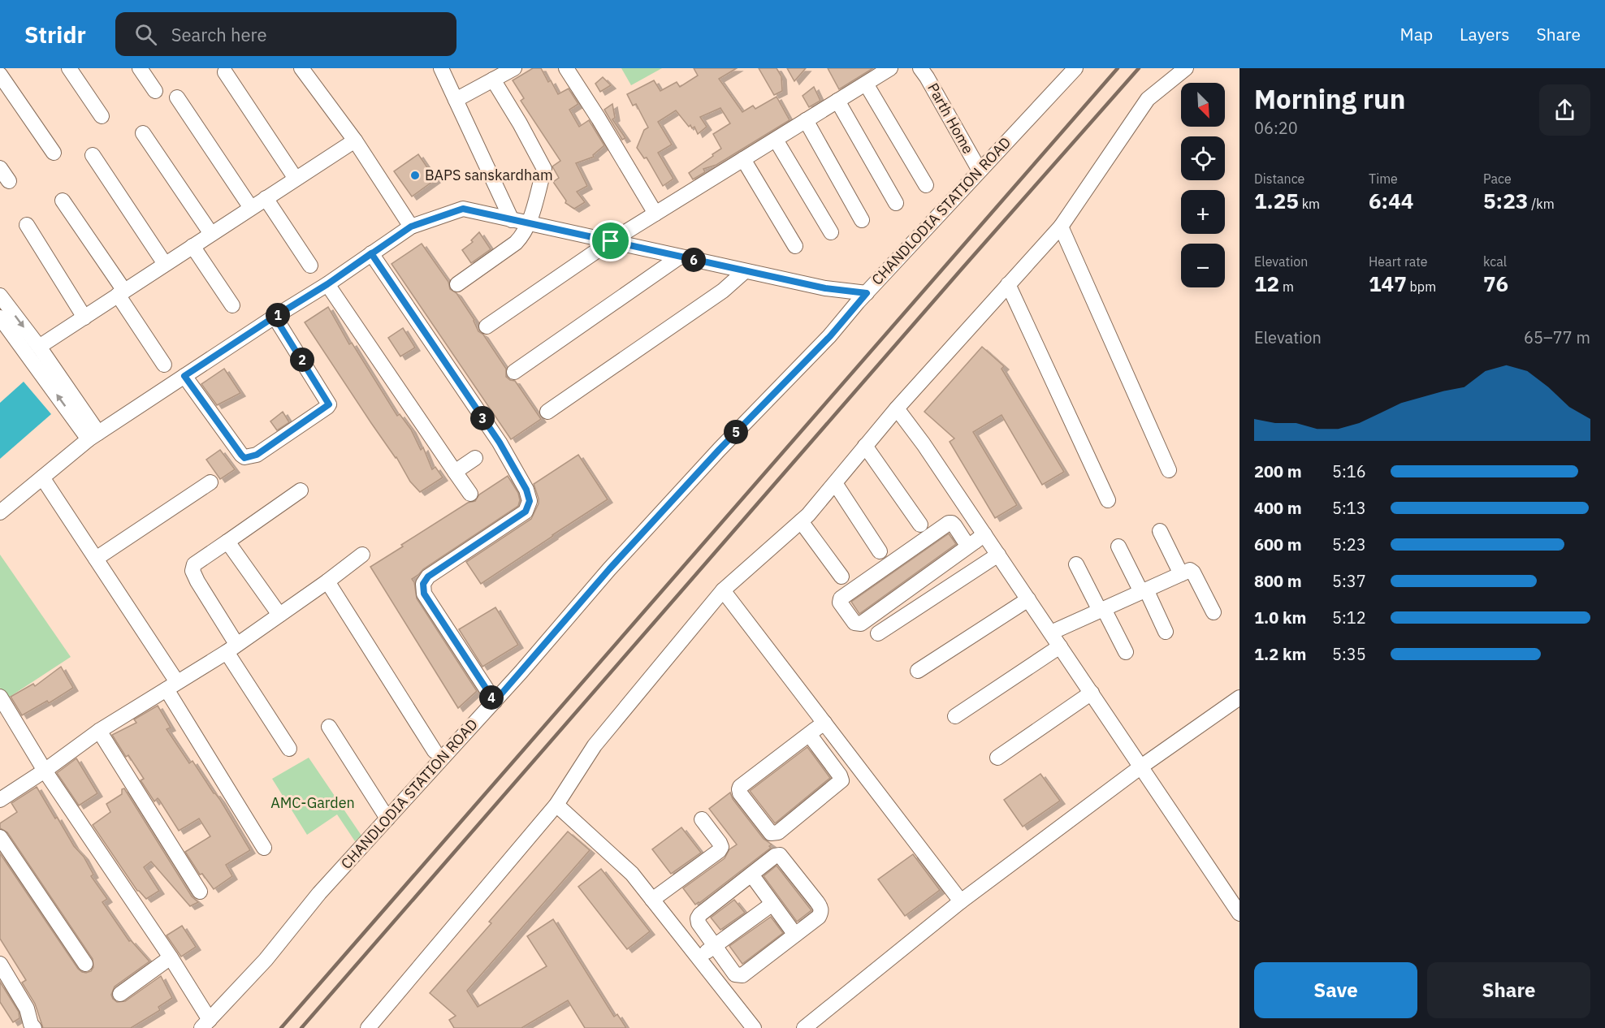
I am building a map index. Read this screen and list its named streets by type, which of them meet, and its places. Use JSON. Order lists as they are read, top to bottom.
{
  "streets": {
    "street": ["Parth Home", "CHANDLODIA STATION ROAD"]
  },
  "crossings": [
    ["Parth Home", "CHANDLODIA STATION ROAD"]
  ],
  "parks": ["AMC-Garden"],
  "places": ["BAPS sanskardham"],
  "north": "bottom right",
  "page": {
    "header": "Stridr",
    "search": "Search here",
    "nav": ["Map", "Layers", "Share"],
    "heading": ["Morning run", "06:20"],
    "map_buttons": ["+", "−"],
    "stats": [
      ["Distance", "1.25 km"],
      ["Time", "6:44"],
      ["Pace", "5:23 /km"],
      ["Elevation", "12 m"],
      ["Heart rate", "147 bpm"],
      ["kcal", "76"]
    ],
    "pins": [
      "6",
      "1",
      "2",
      "3",
      "5",
      "4"
    ],
    "chart": ["Elevation", "65–77 m"],
    "list": [
      {
        "name": "200 m",
        "note": "5:16"
      },
      {
        "name": "400 m",
        "note": "5:13"
      },
      {
        "name": "600 m",
        "note": "5:23"
      },
      {
        "name": "800 m",
        "note": "5:37"
      },
      {
        "name": "1.0 km",
        "note": "5:12"
      },
      {
        "name": "1.2 km",
        "note": "5:35"
      }
    ],
    "buttons": ["Save", "Share"]
  }
}
